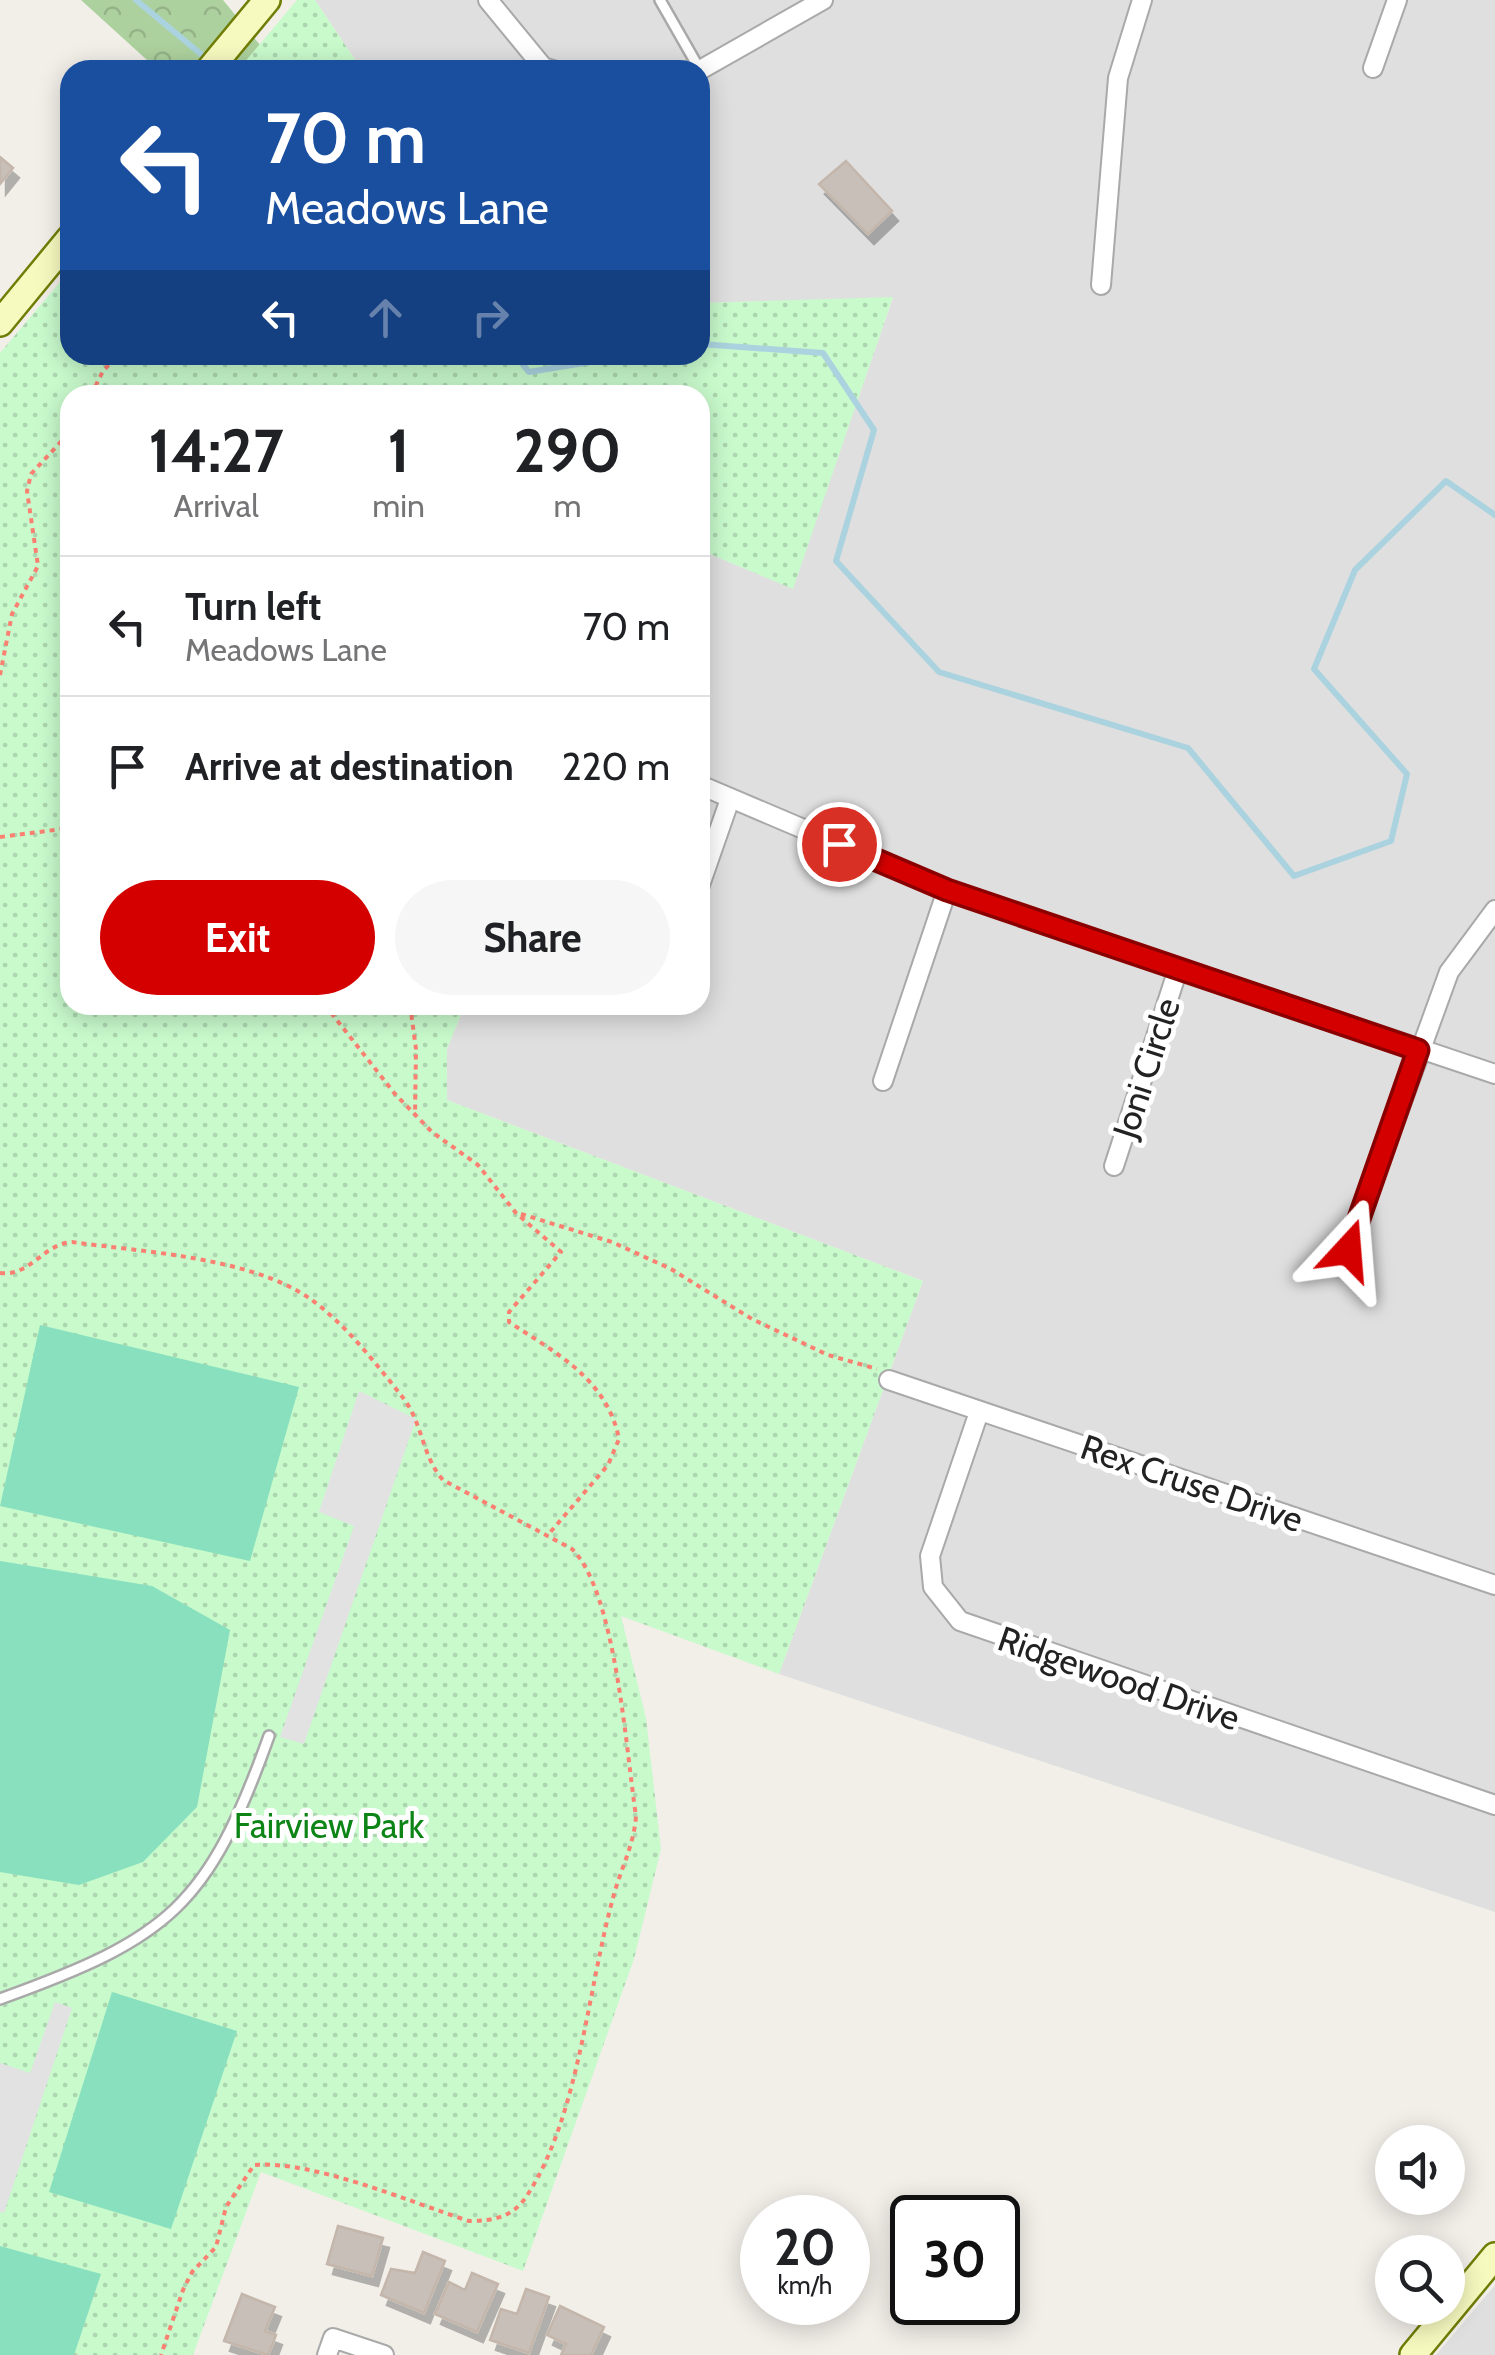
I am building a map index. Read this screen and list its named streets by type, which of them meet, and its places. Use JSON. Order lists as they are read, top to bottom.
{
  "streets": {
    "street": ["Joni Circle", "Rex Cruse Drive", "Ridgewood Drive"]
  },
  "crossings": [
    ["Rex Cruse Drive", "Ridgewood Drive"]
  ],
  "parks": ["Fairview Park"],
  "page": {
    "turn": ["70 m", "Meadows Lane"],
    "eta": [
      "14:27",
      "Arrival",
      "1",
      "min",
      "290",
      "m"
    ],
    "list": [
      {
        "name": "Turn left",
        "note": "Meadows Lane",
        "value": "70 m"
      },
      {
        "name": "Arrive at destination",
        "value": "220 m"
      }
    ],
    "buttons": ["Exit", "Share"],
    "speed": "20 km/h",
    "limit": "30"
  }
}
